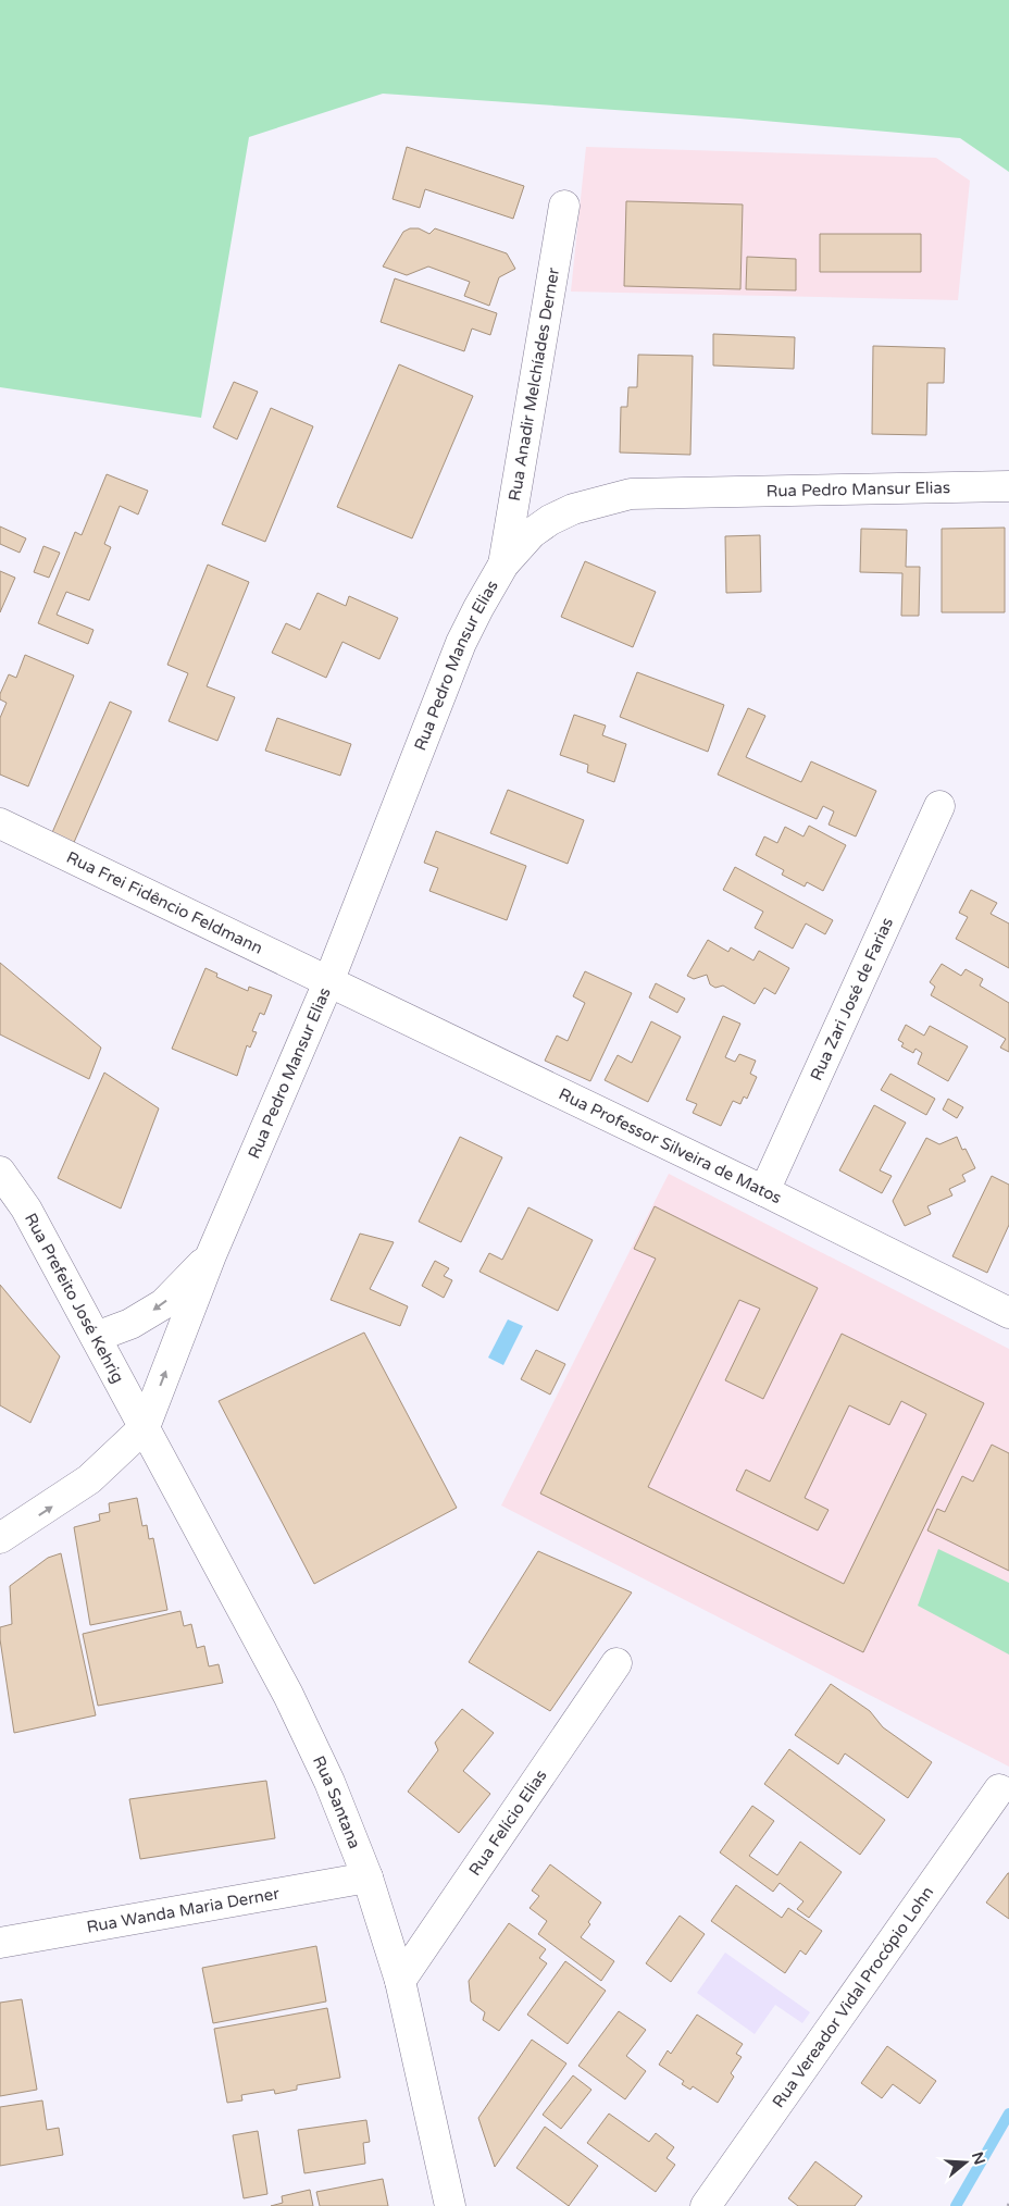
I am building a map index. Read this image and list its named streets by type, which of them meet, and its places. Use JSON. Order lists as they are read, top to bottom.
{
  "streets": {
    "street": [
      "Rua Anadir Melchíades Derner",
      "Rua Pedro Mansur Elias",
      "Rua Frei Fidêncio Feldmann",
      "Rua Zari José de Farias",
      "Rua Professor Silveira de Matos",
      "Rua Prefeito José Kehrig",
      "Rua Santana",
      "Rua Felício Elias",
      "Rua Wanda Maria Derner",
      "Rua Vereador Vidal Procópio Lohn"
    ]
  },
  "crossings": [
    ["Rua Anadir Melchíades Derner", "Rua Pedro Mansur Elias"],
    ["Rua Pedro Mansur Elias", "Rua Frei Fidêncio Feldmann"],
    ["Rua Pedro Mansur Elias", "Rua Professor Silveira de Matos"],
    ["Rua Pedro Mansur Elias", "Rua Prefeito José Kehrig"],
    ["Rua Pedro Mansur Elias", "Rua Santana"],
    ["Rua Frei Fidêncio Feldmann", "Rua Professor Silveira de Matos"],
    ["Rua Zari José de Farias", "Rua Professor Silveira de Matos"],
    ["Rua Prefeito José Kehrig", "Rua Santana"],
    ["Rua Santana", "Rua Felício Elias"],
    ["Rua Santana", "Rua Wanda Maria Derner"]
  ],
  "north": "right"
}
